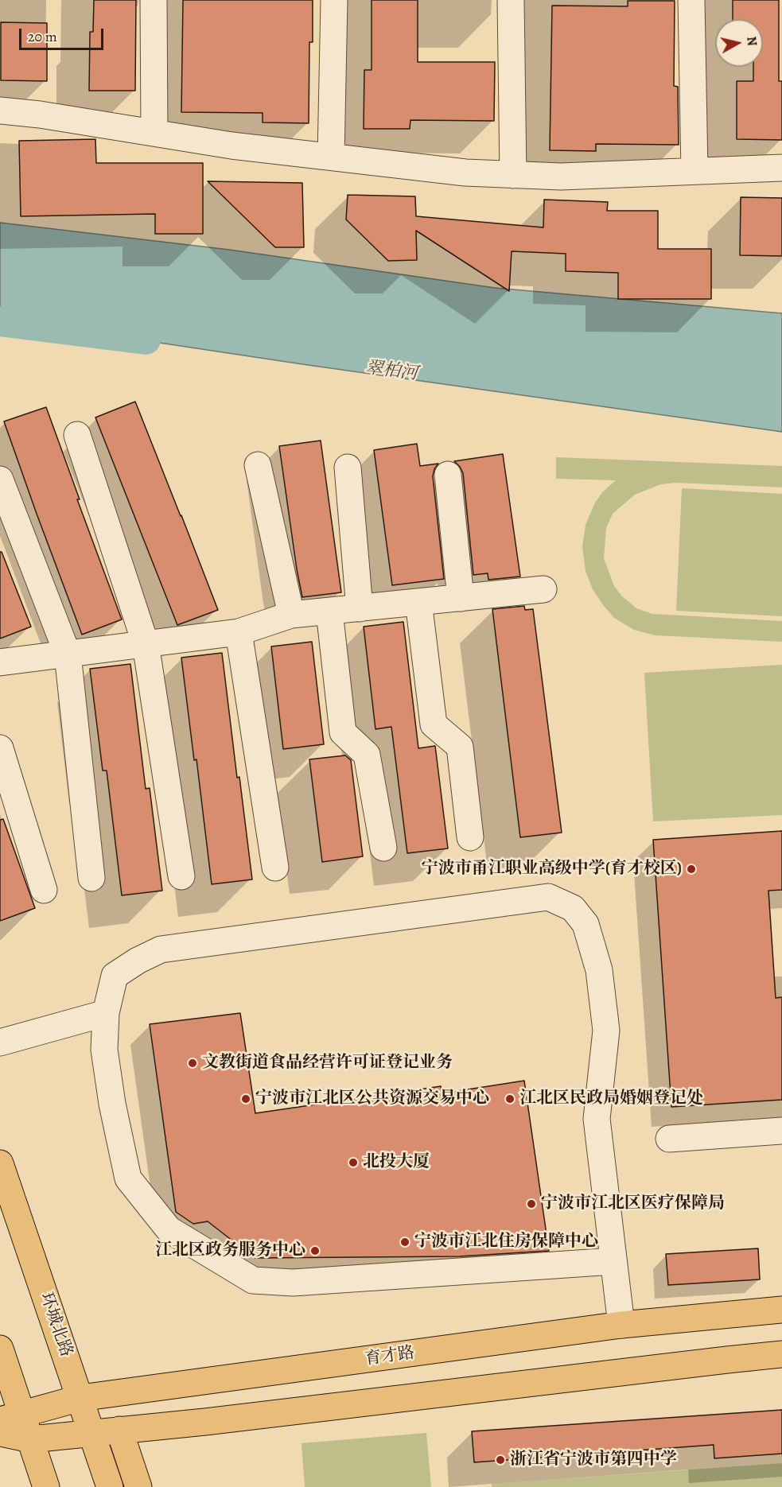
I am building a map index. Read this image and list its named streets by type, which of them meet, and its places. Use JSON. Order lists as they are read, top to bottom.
{
  "streets": {
    "main road": ["环城北路", "育才路"]
  },
  "crossings": [
    ["环城北路", "育才路"]
  ],
  "water": ["翠柏河"],
  "places": [
    "宁波市甬江职业高级中学(育才校区)",
    "文教街道食品经营许可证登记业务",
    "宁波市江北区公共资源交易中心",
    "江北区民政局婚姻登记处",
    "北投大厦",
    "宁波市江北区医疗保障局",
    "宁波市江北住房保障中心",
    "江北区政务服务中心",
    "浙江省宁波市第四中学"
  ],
  "scale_bar": "20 m",
  "north": "right"
}
